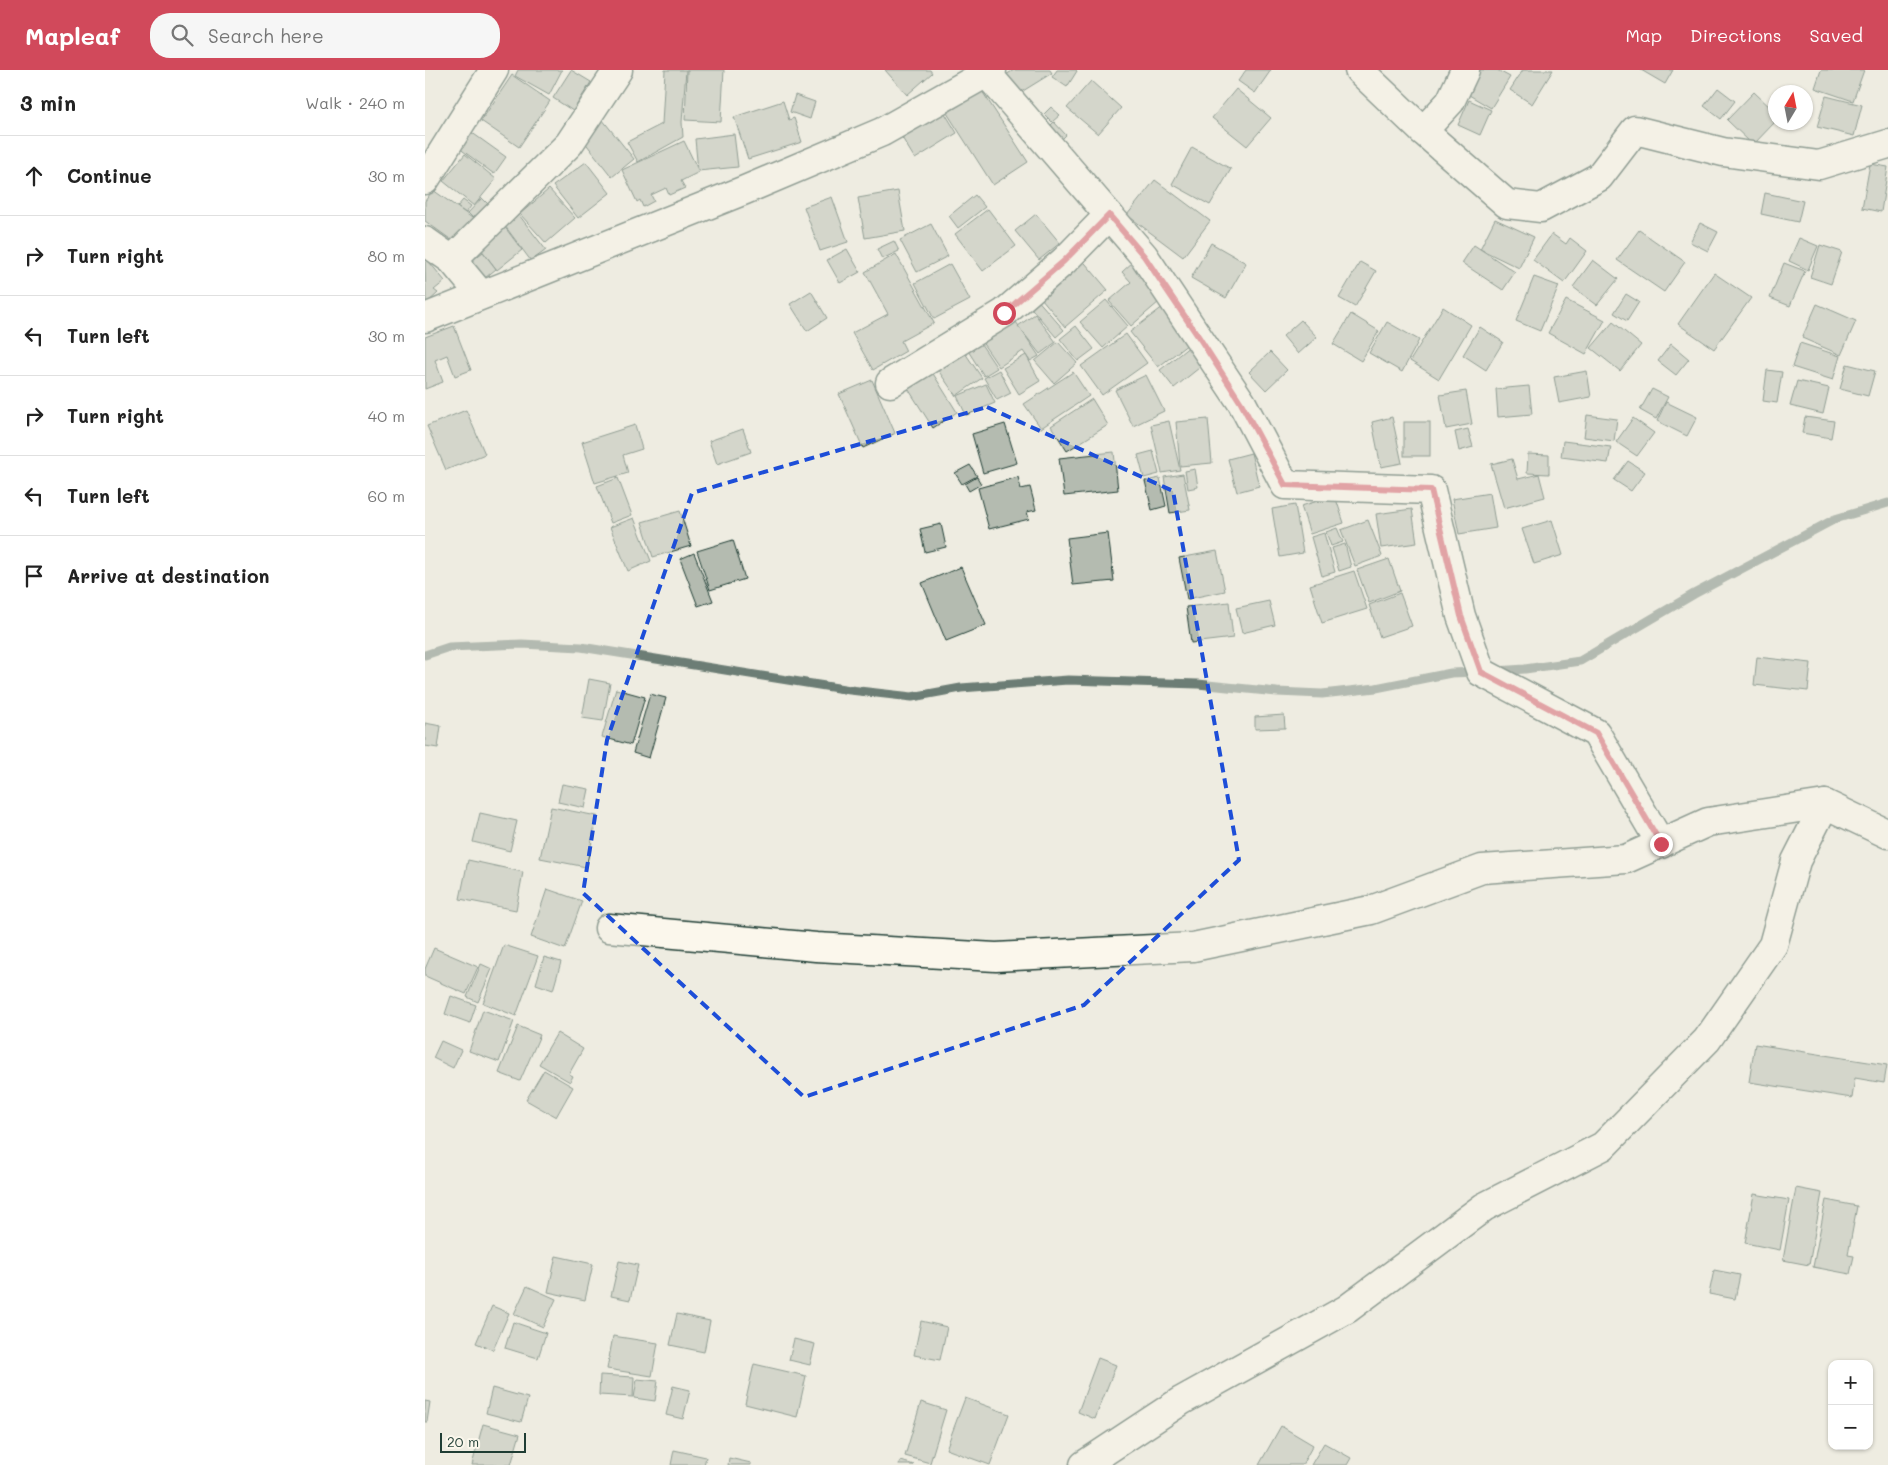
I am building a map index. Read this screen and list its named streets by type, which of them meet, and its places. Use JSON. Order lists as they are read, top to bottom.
{
  "scale_bar": "20 m",
  "north": "top",
  "page": {
    "header": "Mapleaf",
    "search": "Search here",
    "nav": ["Map", "Directions", "Saved"],
    "heading": ["3 min", "Walk · 240 m"],
    "list": [
      ["Continue", "30 m"],
      ["Turn right", "80 m"],
      ["Turn left", "30 m"],
      ["Turn right", "40 m"],
      ["Turn left", "60 m"],
      "Arrive at destination"
    ],
    "map_buttons": ["+", "−"],
    "scale": "20 m"
  }
}
